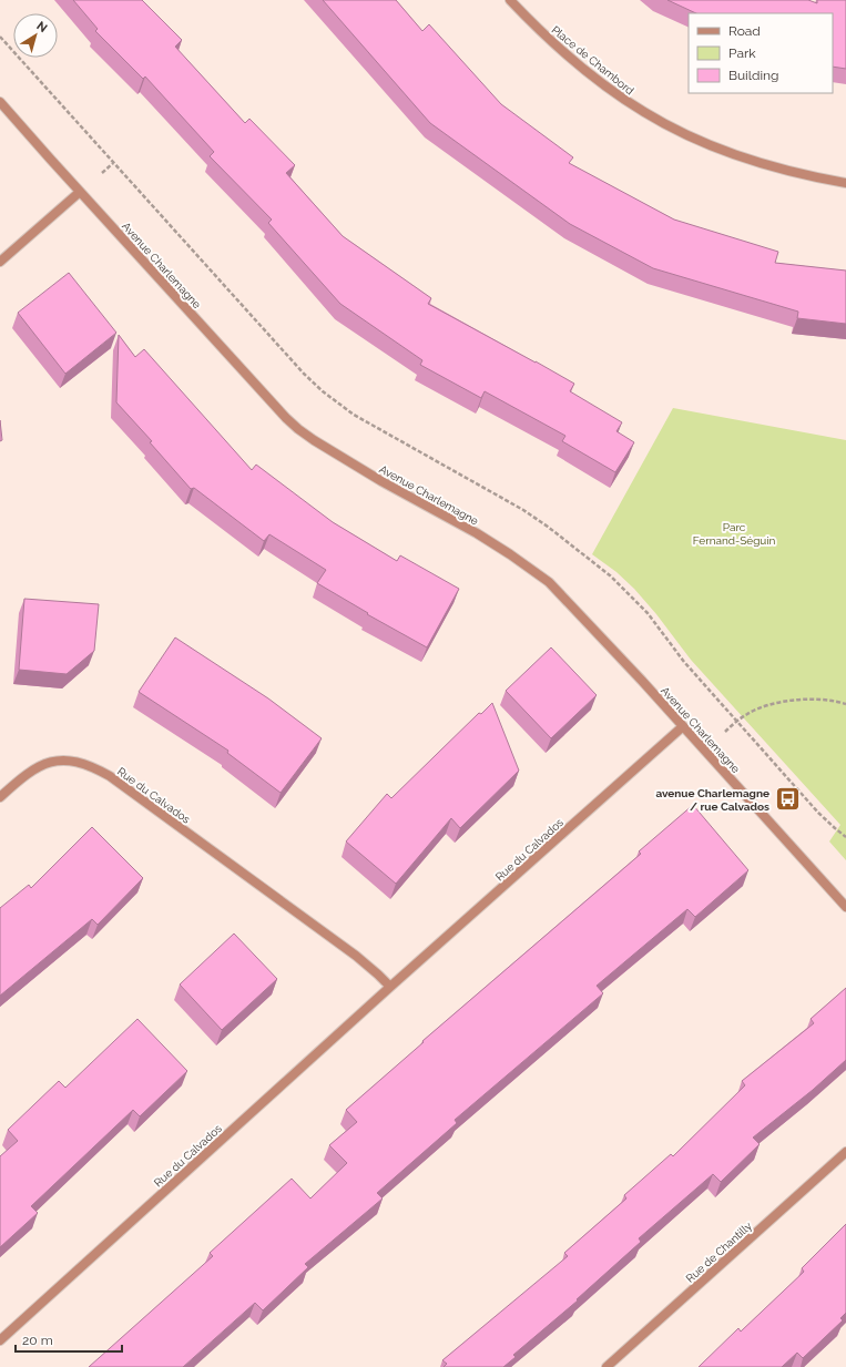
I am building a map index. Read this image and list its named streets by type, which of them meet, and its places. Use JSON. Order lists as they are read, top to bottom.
{
  "streets": {
    "street": [
      "Place de Chambord",
      "Avenue Charlemagne",
      "Rue du Calvados",
      "Rue de Chantilly"
    ]
  },
  "crossings": [
    ["Avenue Charlemagne", "Rue du Calvados"]
  ],
  "parks": ["Parc Fernand-Séguin"],
  "places": {
    "bus stop": ["avenue Charlemagne / rue Calvados"]
  },
  "legend": ["Road", "Park", "Building"],
  "scale_bar": "20 m",
  "north": "top right"
}
